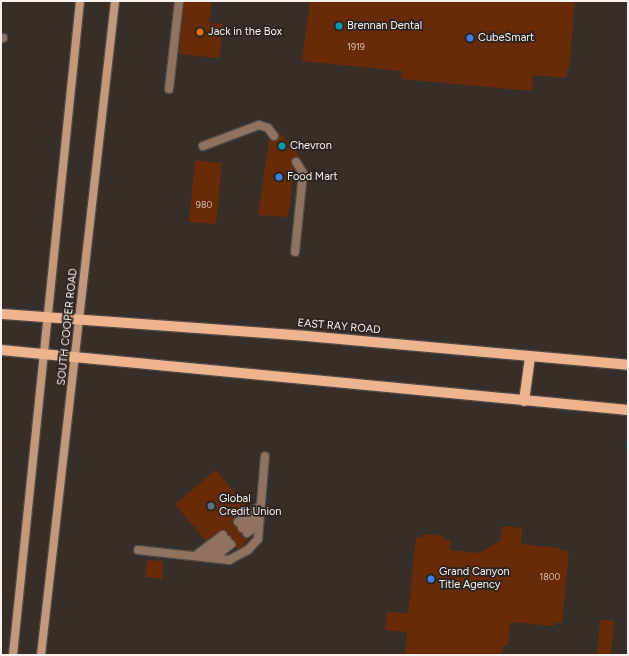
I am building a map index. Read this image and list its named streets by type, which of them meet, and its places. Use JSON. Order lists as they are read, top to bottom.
{
  "streets": {
    "main road": ["SOUTH COOPER ROAD", "EAST RAY ROAD"]
  },
  "crossings": [
    ["SOUTH COOPER ROAD", "EAST RAY ROAD"]
  ],
  "places": [
    "Brennan Dental",
    "Jack in the Box",
    "CubeSmart",
    "Chevron",
    "Food Mart",
    "Global Credit Union",
    "Grand Canyon Title Agency"
  ],
  "house_numbers": ["1919", "980", "1800"]
}
